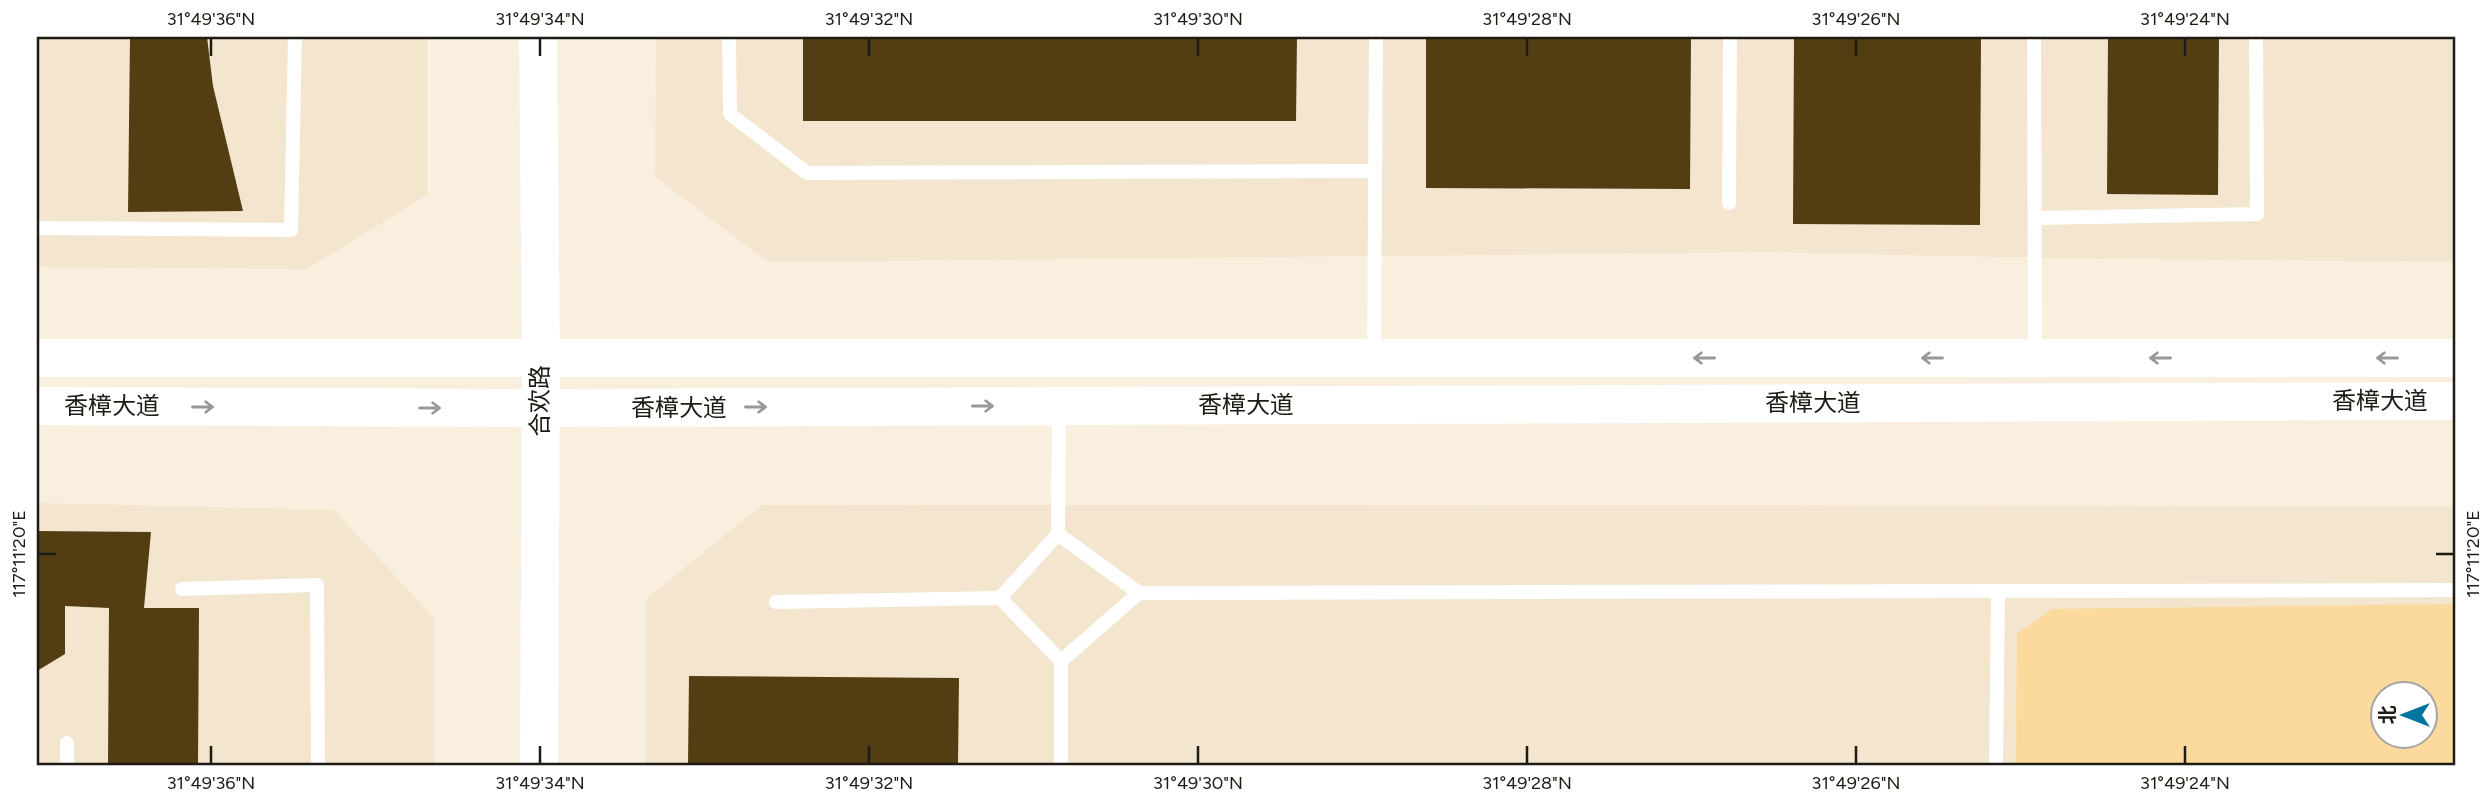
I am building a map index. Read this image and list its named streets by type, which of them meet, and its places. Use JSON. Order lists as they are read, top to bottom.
{
  "streets": {
    "main road": ["合欢路", "香樟大道"]
  },
  "crossings": [
    ["合欢路", "香樟大道"]
  ],
  "north": "left",
  "coordinates": [
    "31°49'36\"N",
    "31°49'34\"N",
    "31°49'32\"N",
    "31°49'30\"N",
    "31°49'28\"N",
    "31°49'26\"N",
    "31°49'24\"N",
    "117°11'20\"E"
  ]
}
